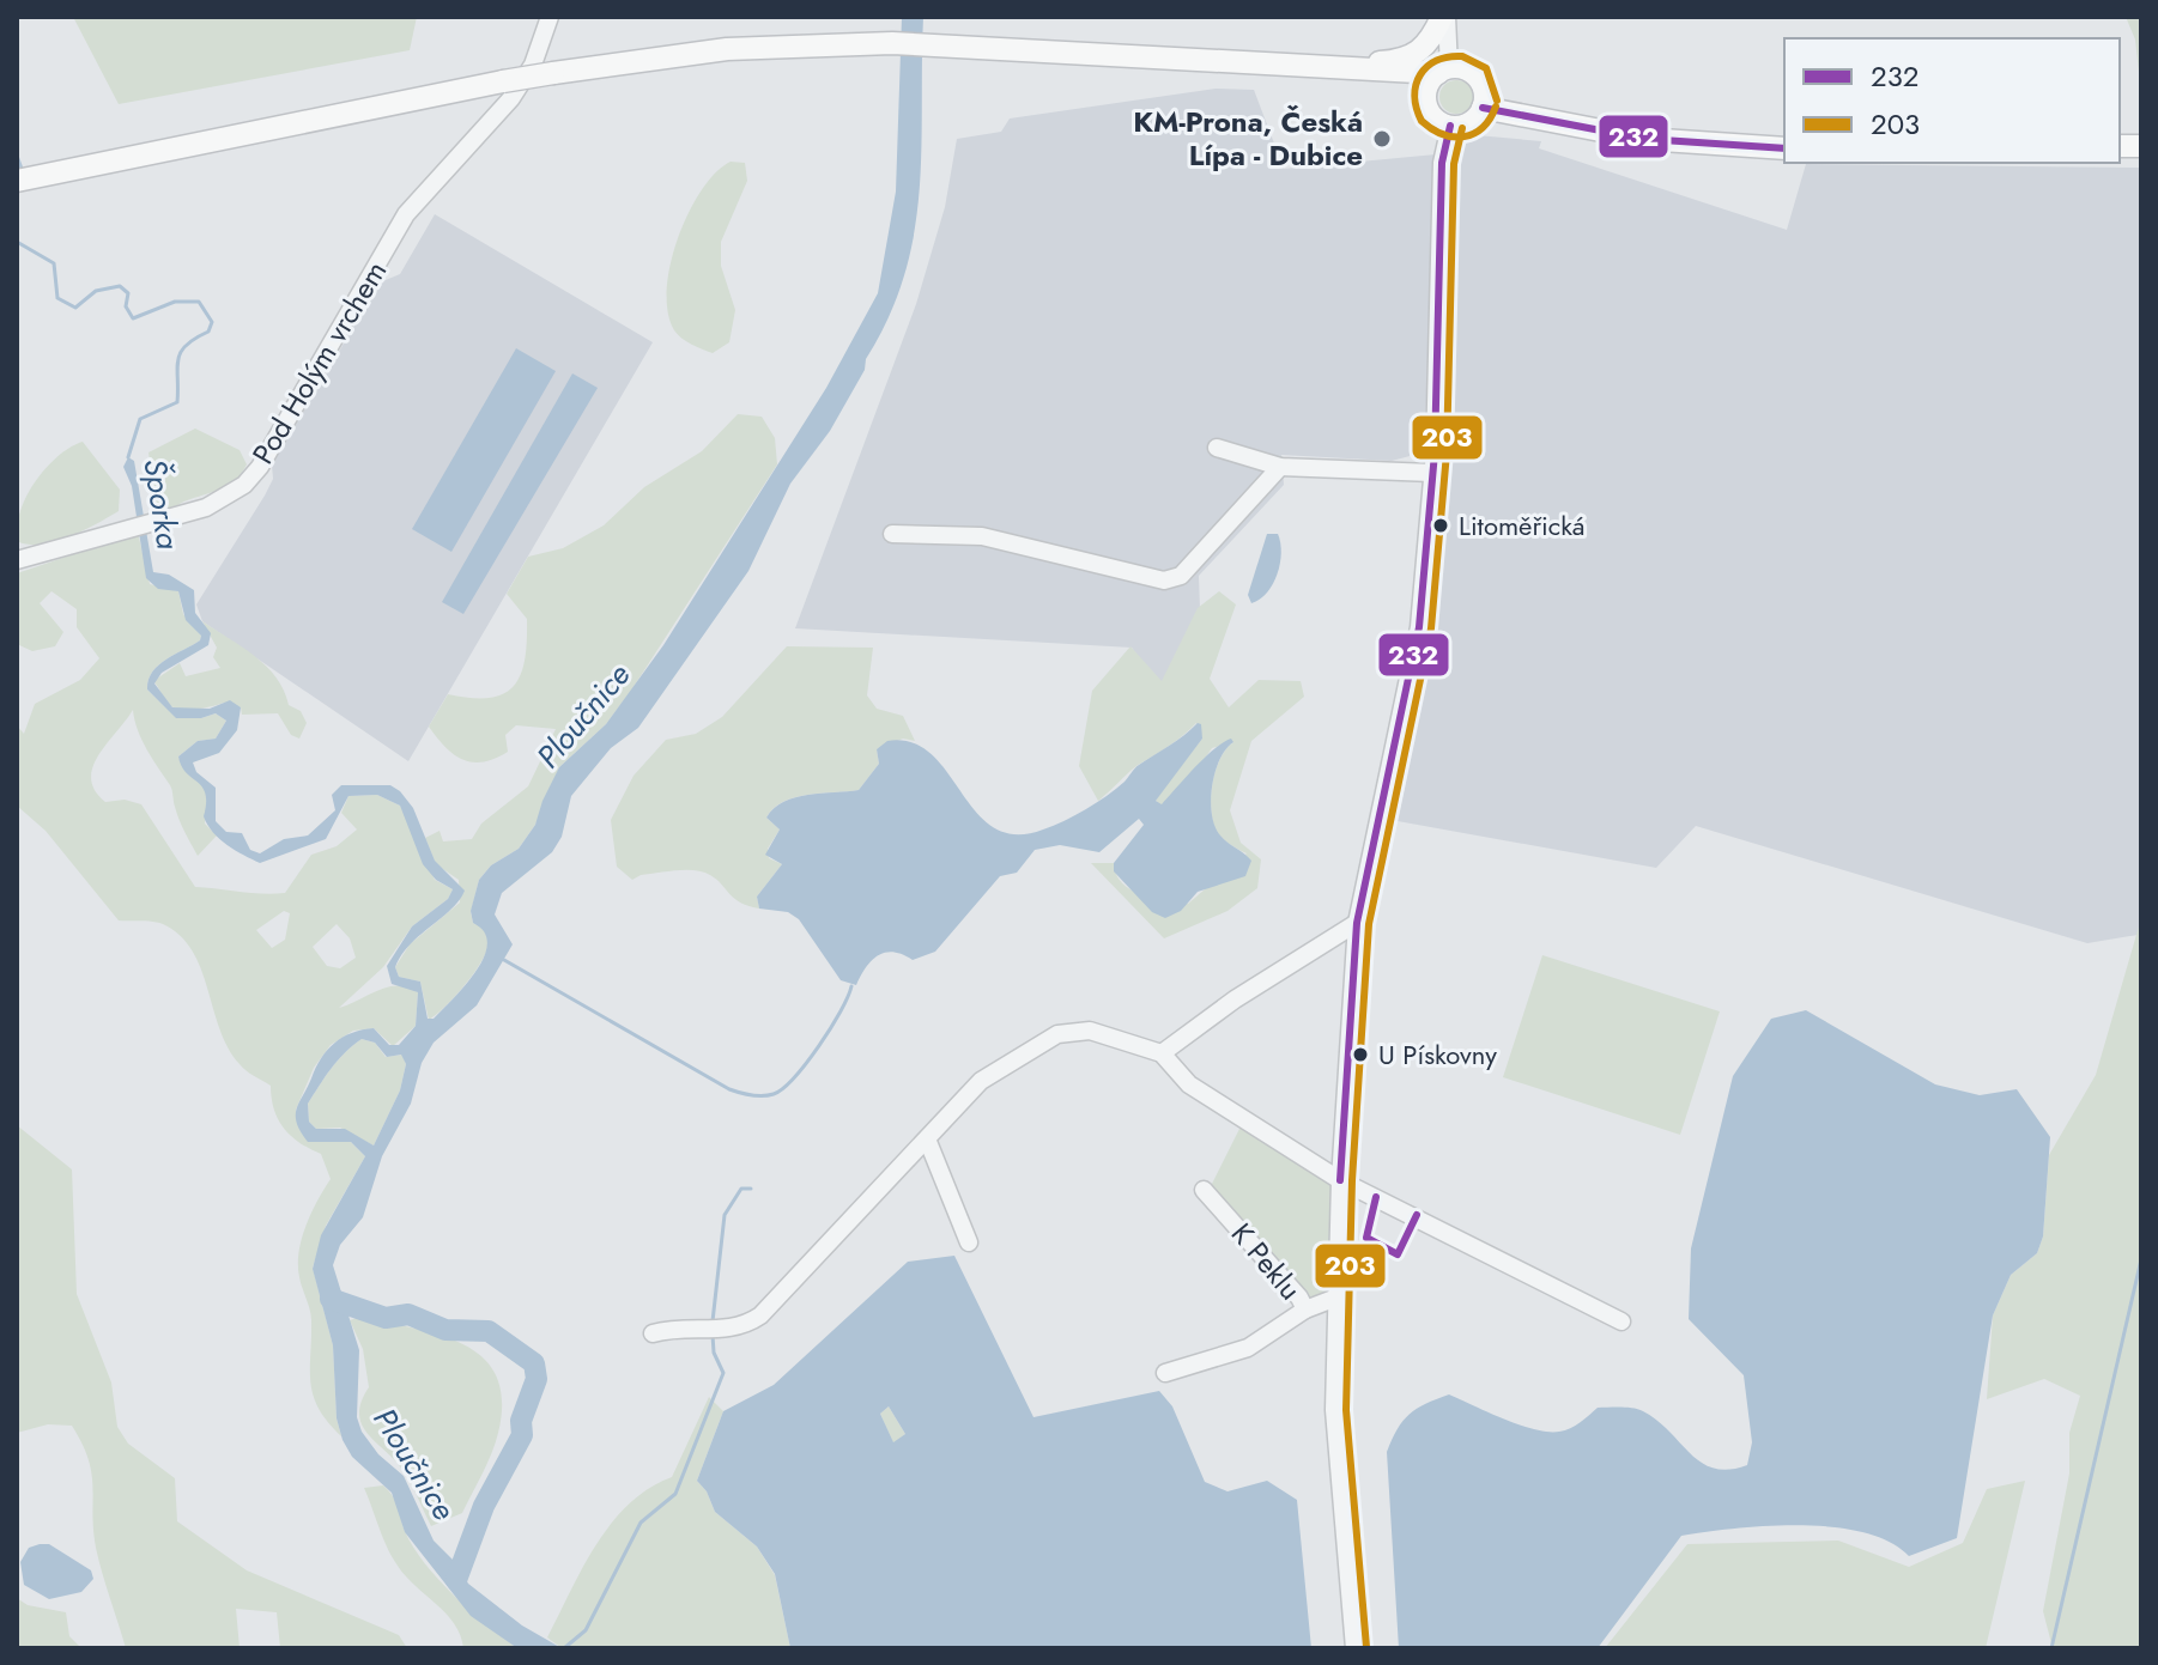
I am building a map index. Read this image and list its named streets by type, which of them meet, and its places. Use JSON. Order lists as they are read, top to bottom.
{
  "streets": {
    "street": ["Pod Holým vrchem", "K Peklu"]
  },
  "water": ["Šporka", "Ploučnice"],
  "places": ["KM-Prona, Česká Lípa - Dubice", "Litoměřická", "U Pískovny"],
  "lines": ["transit line 203", "transit line 232"],
  "legend": ["232", "203"]
}
